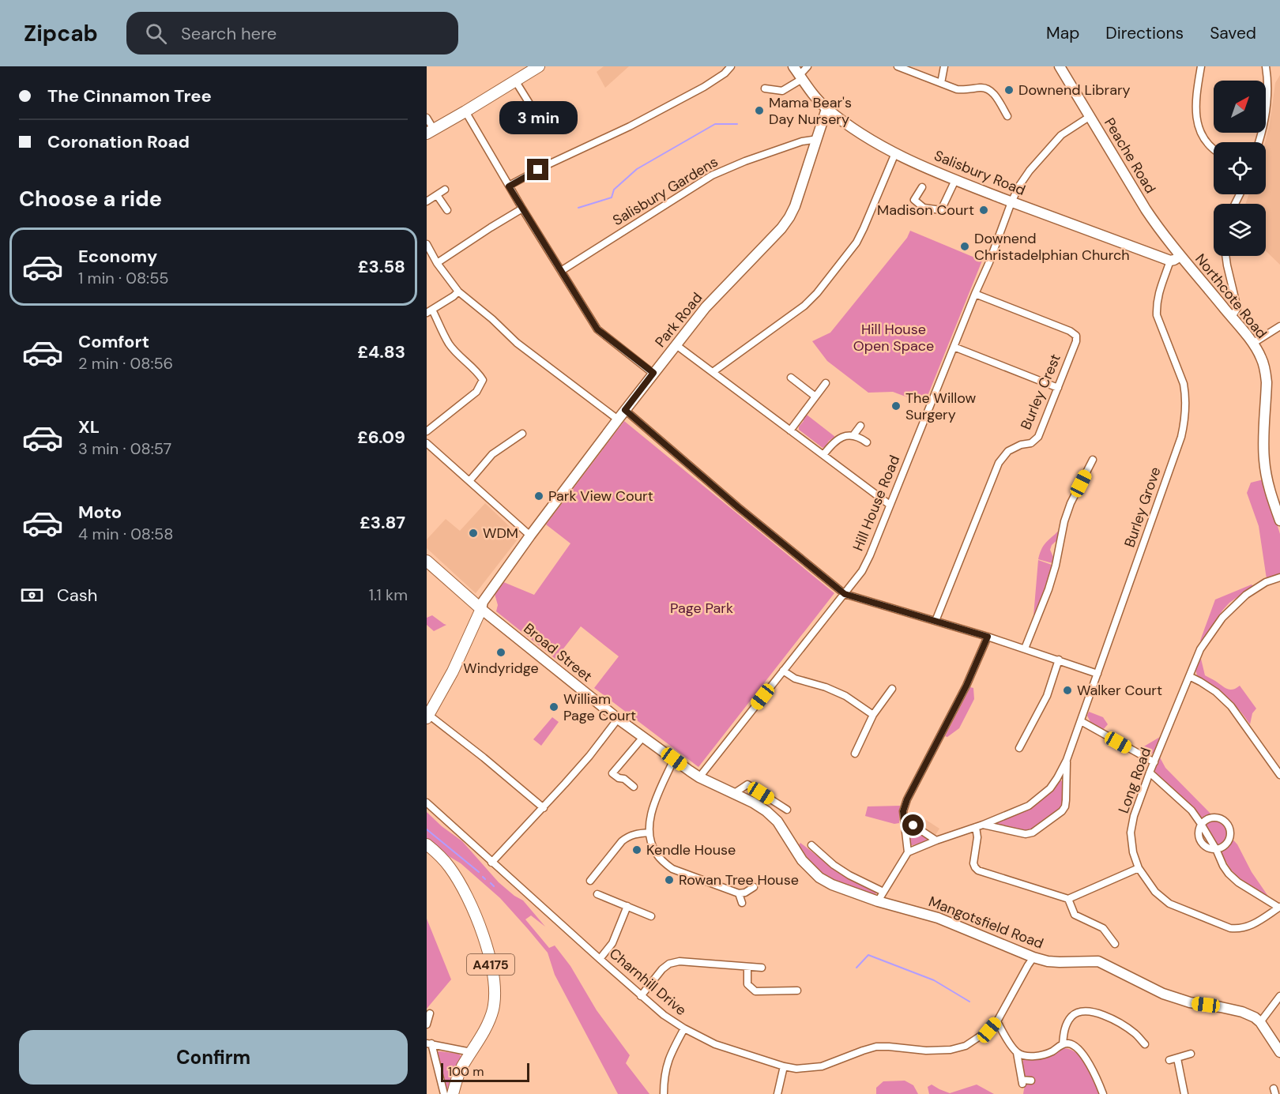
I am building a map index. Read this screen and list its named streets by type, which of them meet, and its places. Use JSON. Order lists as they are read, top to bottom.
{
  "streets": {
    "main road": ["Broad Street", "A4175"],
    "street": [
      "Peache Road",
      "Salisbury Road",
      "Salisbury Gardens",
      "Northcote Road",
      "Park Road",
      "Burley Crest",
      "Hill House Road",
      "Burley Grove",
      "Long Road",
      "Mangotsfield Road",
      "Charnhill Drive"
    ]
  },
  "crossings": [
    ["Peache Road", "Northcote Road"],
    ["Peache Road", "Hill House Road"],
    ["Salisbury Road", "Park Road"],
    ["Salisbury Road", "Hill House Road"],
    ["Salisbury Road", "Burley Grove"],
    ["Salisbury Gardens", "Park Road"],
    ["Park Road", "Broad Street"],
    ["Burley Crest", "Hill House Road"],
    ["Hill House Road", "Broad Street"],
    ["Hill House Road", "Mangotsfield Road"],
    ["Broad Street", "Mangotsfield Road"],
    ["Mangotsfield Road", "Charnhill Drive"]
  ],
  "parks": ["Hill House Open Space", "Page Park"],
  "places": [
    "Downend Library",
    "Mama Bear's Day Nursery",
    "Madison Court",
    "Downend Christadelphian Church",
    "The Willow Surgery",
    "Park View Court",
    "WDM",
    "Windyridge",
    "Walker Court",
    "William Page Court",
    "Kendle House",
    "Rowan Tree House"
  ],
  "scale_bar": "100 m",
  "north": "top right",
  "page": {
    "header": "Zipcab",
    "search": "Search here",
    "nav": ["Map", "Directions", "Saved"],
    "banner": ["The Cinnamon Tree", "Coronation Road"],
    "bubble": "3 min",
    "heading": "Choose a ride",
    "list": [
      {
        "name": "Economy",
        "note": "1 min · 08:55",
        "value": "£3.58"
      },
      {
        "name": "Comfort",
        "note": "2 min · 08:56",
        "value": "£4.83"
      },
      {
        "name": "XL",
        "note": "3 min · 08:57",
        "value": "£6.09"
      },
      {
        "name": "Moto",
        "note": "4 min · 08:58",
        "value": "£3.87"
      }
    ],
    "pay": ["Cash", "1.1 km"],
    "buttons": "Confirm",
    "scale": "100 m"
  }
}
